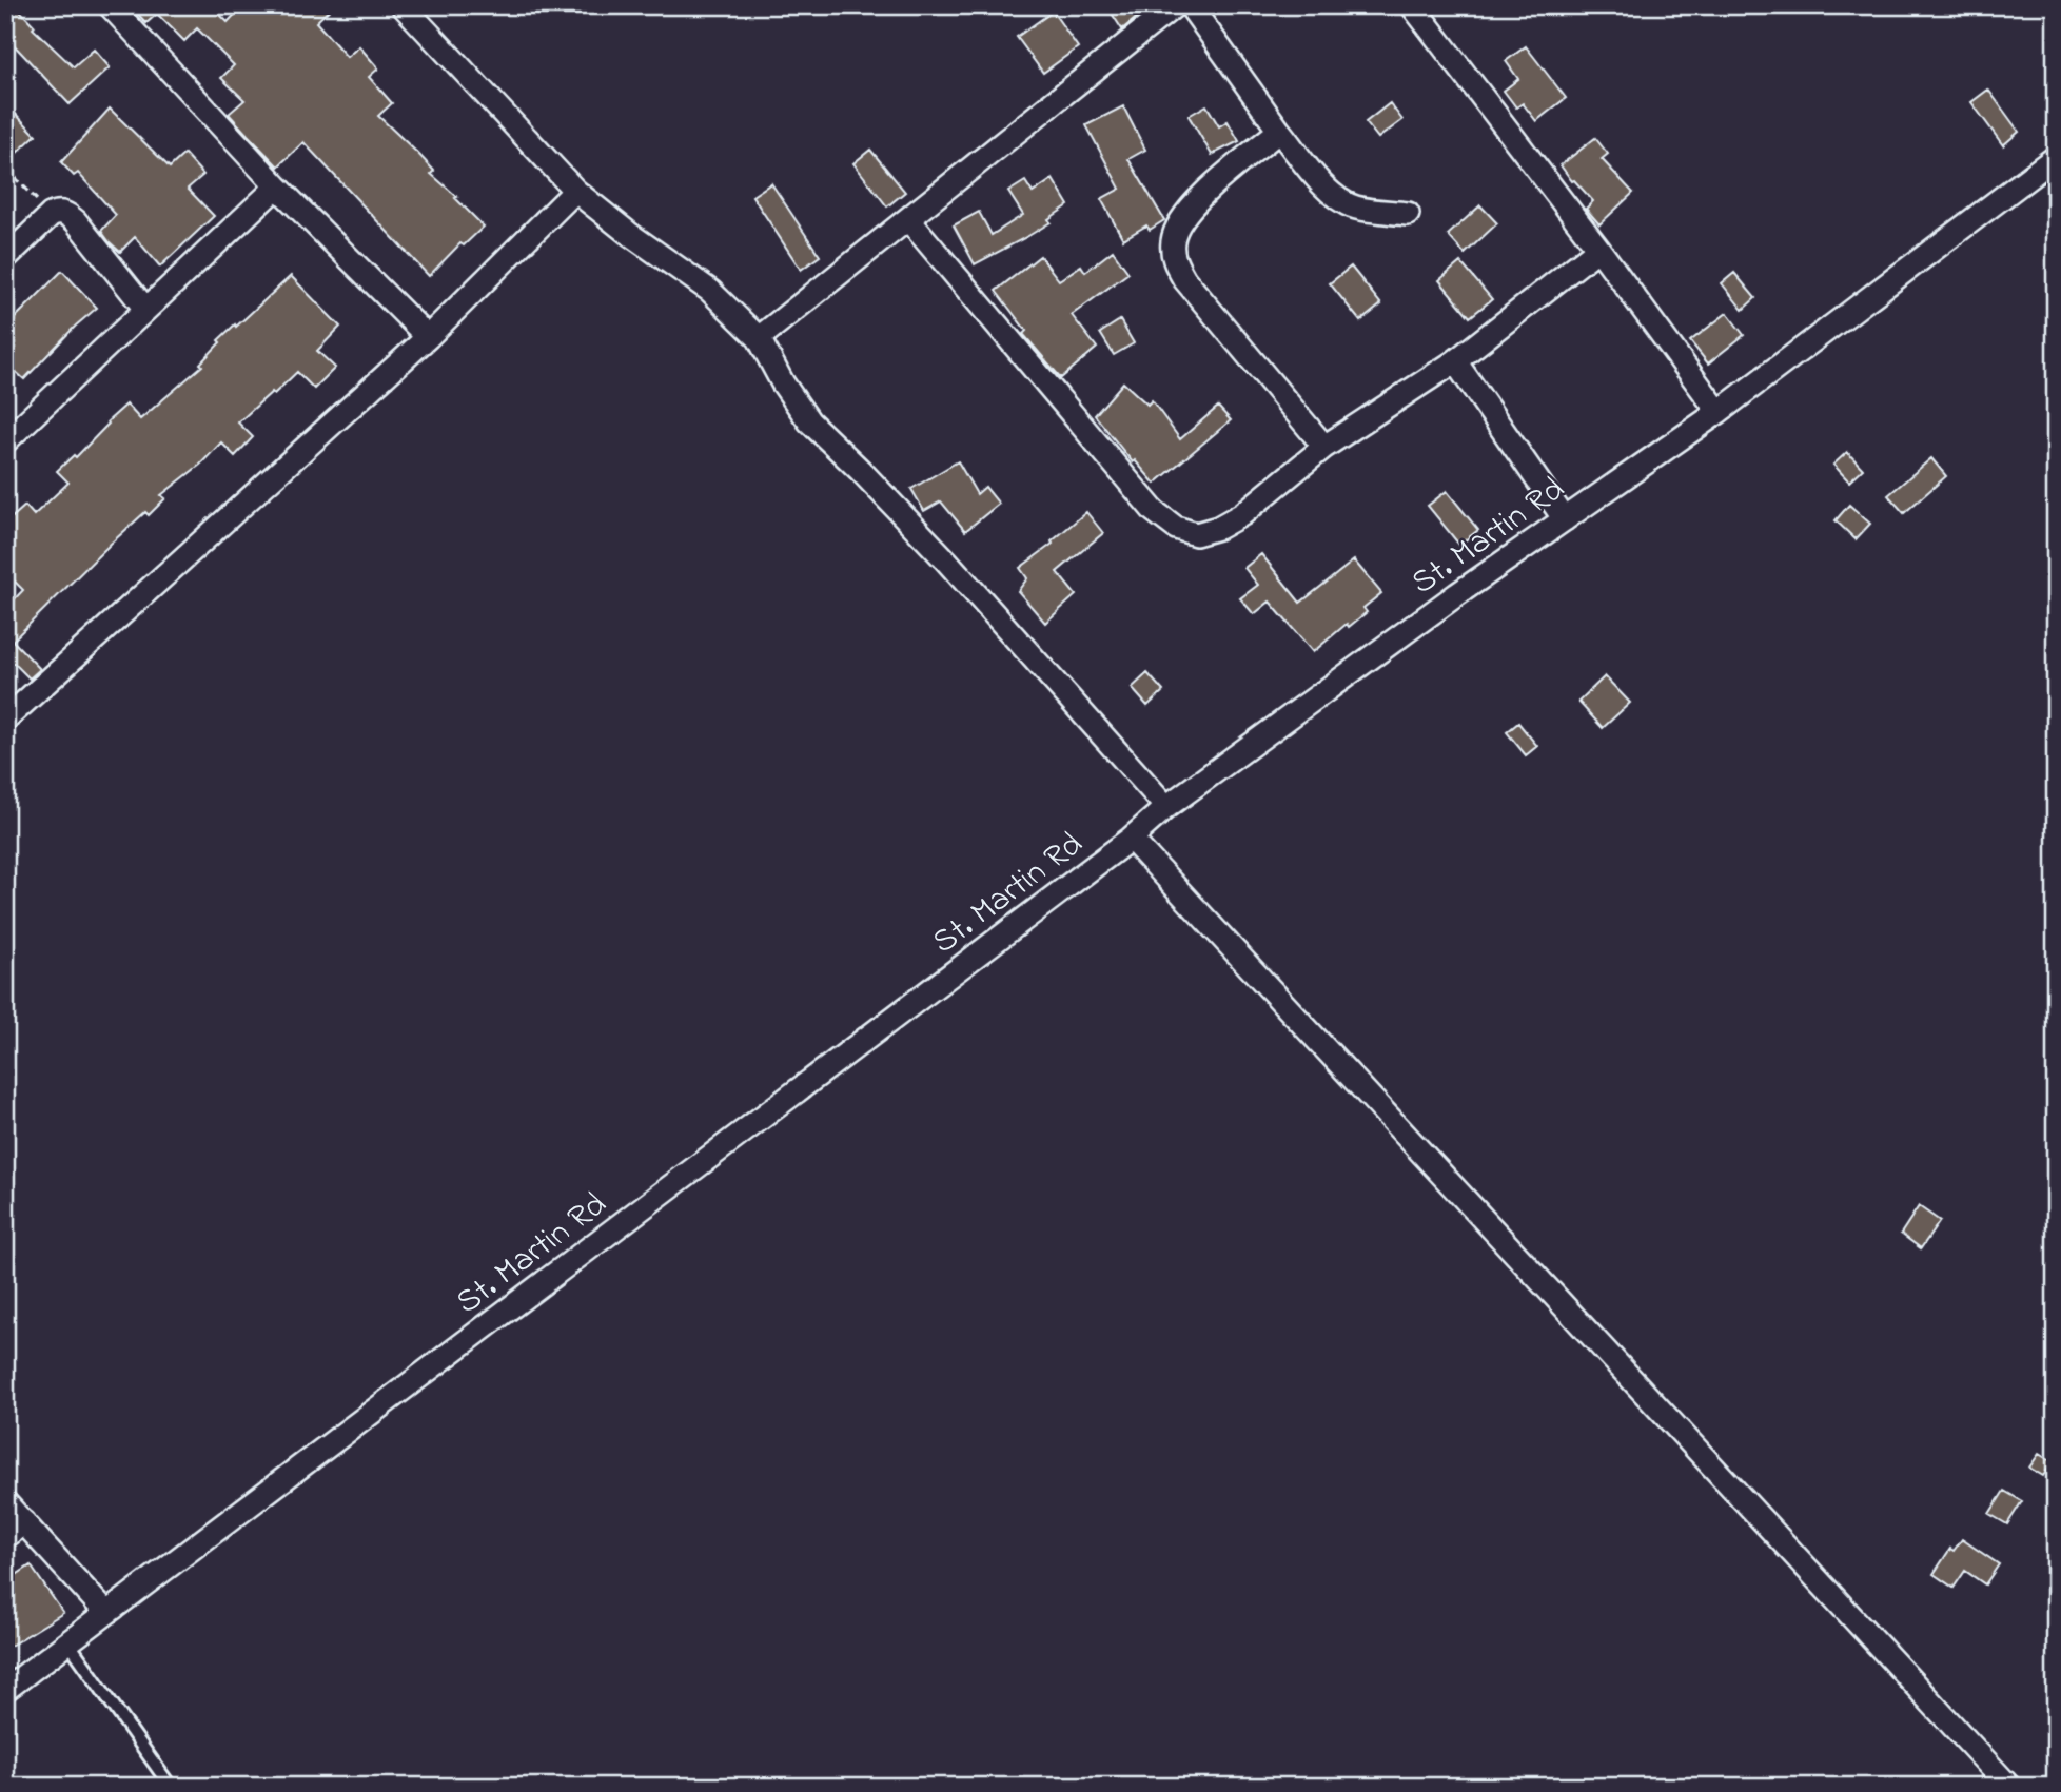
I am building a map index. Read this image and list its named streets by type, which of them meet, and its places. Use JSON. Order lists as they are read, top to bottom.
{
  "streets": {
    "street": ["St. Martin Rd"]
  }
}
